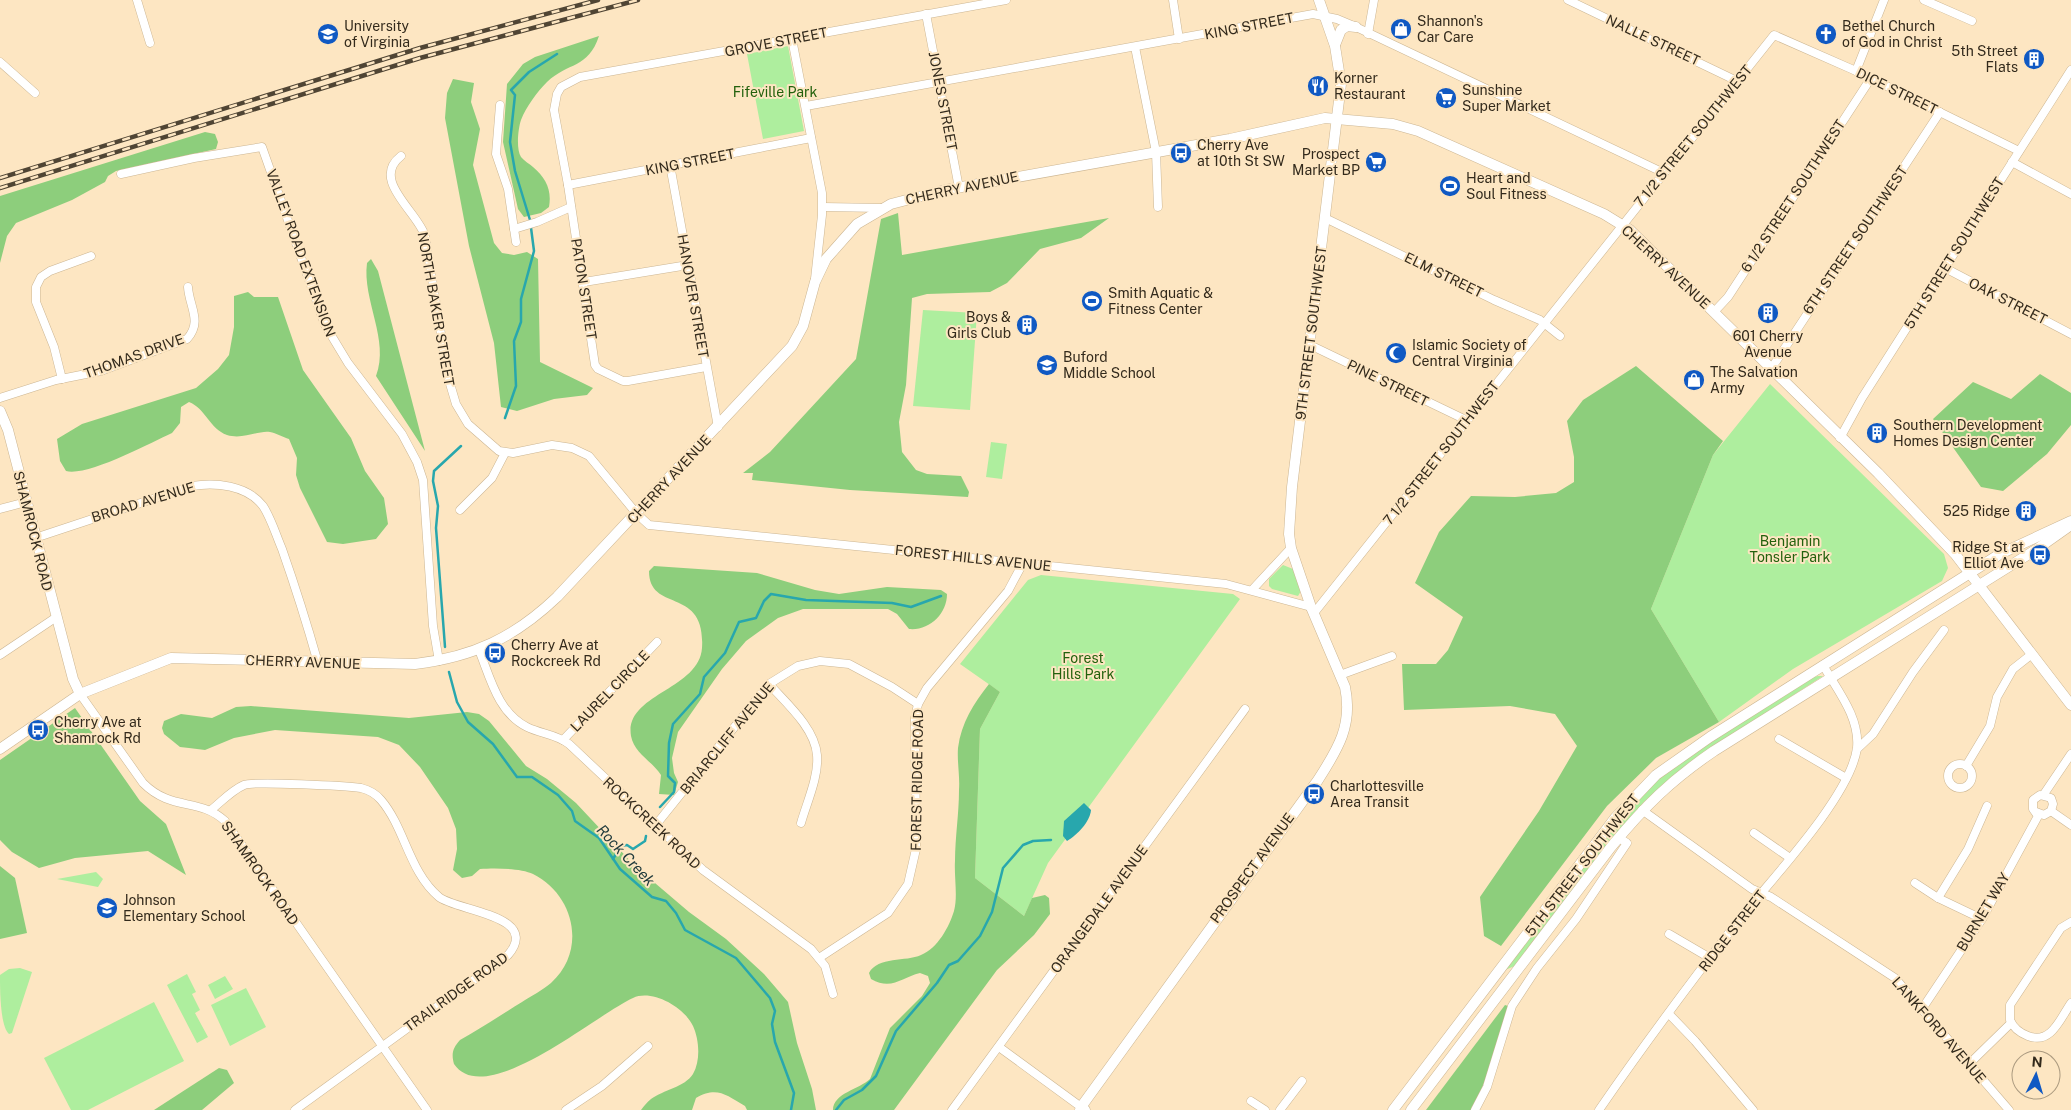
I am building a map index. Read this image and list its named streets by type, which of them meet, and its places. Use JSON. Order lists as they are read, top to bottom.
{
  "streets": {
    "street": [
      "KING STREET",
      "NALLE STREET",
      "GROVE STREET",
      "DICE STREET",
      "JONES STREET",
      "7 1/2 STREET SOUTHWEST",
      "CHERRY AVENUE",
      "6 1/2 STREET SOUTHWEST",
      "6TH STREET SOUTHWEST",
      "VALLEY ROAD EXTENSION",
      "5TH STREET SOUTHWEST",
      "ELM STREET",
      "PATON STREET",
      "HANOVER STREET",
      "OAK STREET",
      "NORTH BAKER STREET",
      "9TH STREET SOUTHWEST",
      "THOMAS DRIVE",
      "PINE STREET",
      "BROAD AVENUE",
      "SHAMROCK ROAD",
      "FOREST HILLS AVENUE",
      "LAUREL CIRCLE",
      "BRIARCLIFF AVENUE",
      "FOREST RIDGE ROAD",
      "ROCKCREEK ROAD",
      "PROSPECT AVENUE",
      "ORANGEDALE AVENUE",
      "BURNET WAY",
      "RIDGE STREET",
      "TRAILRIDGE ROAD",
      "LANKFORD AVENUE"
    ]
  },
  "crossings": [
    ["KING STREET", "JONES STREET"],
    ["KING STREET", "7 1/2 STREET SOUTHWEST"],
    ["KING STREET", "PATON STREET"],
    ["KING STREET", "HANOVER STREET"],
    ["KING STREET", "9TH STREET SOUTHWEST"],
    ["NALLE STREET", "7 1/2 STREET SOUTHWEST"],
    ["GROVE STREET", "JONES STREET"],
    ["GROVE STREET", "PATON STREET"],
    ["DICE STREET", "7 1/2 STREET SOUTHWEST"],
    ["DICE STREET", "6 1/2 STREET SOUTHWEST"],
    ["DICE STREET", "6TH STREET SOUTHWEST"],
    ["DICE STREET", "5TH STREET SOUTHWEST"],
    ["JONES STREET", "CHERRY AVENUE"],
    ["7 1/2 STREET SOUTHWEST", "CHERRY AVENUE"],
    ["7 1/2 STREET SOUTHWEST", "ELM STREET"],
    ["7 1/2 STREET SOUTHWEST", "9TH STREET SOUTHWEST"],
    ["7 1/2 STREET SOUTHWEST", "PINE STREET"],
    ["7 1/2 STREET SOUTHWEST", "FOREST HILLS AVENUE"],
    ["7 1/2 STREET SOUTHWEST", "PROSPECT AVENUE"],
    ["CHERRY AVENUE", "6 1/2 STREET SOUTHWEST"],
    ["CHERRY AVENUE", "6TH STREET SOUTHWEST"],
    ["CHERRY AVENUE", "VALLEY ROAD EXTENSION"],
    ["CHERRY AVENUE", "5TH STREET SOUTHWEST"],
    ["CHERRY AVENUE", "HANOVER STREET"],
    ["CHERRY AVENUE", "9TH STREET SOUTHWEST"],
    ["CHERRY AVENUE", "BROAD AVENUE"],
    ["CHERRY AVENUE", "SHAMROCK ROAD"],
    ["CHERRY AVENUE", "FOREST HILLS AVENUE"],
    ["CHERRY AVENUE", "ROCKCREEK ROAD"],
    ["5TH STREET SOUTHWEST", "OAK STREET"],
    ["5TH STREET SOUTHWEST", "RIDGE STREET"],
    ["5TH STREET SOUTHWEST", "LANKFORD AVENUE"],
    ["ELM STREET", "9TH STREET SOUTHWEST"],
    ["PATON STREET", "HANOVER STREET"],
    ["9TH STREET SOUTHWEST", "PINE STREET"],
    ["9TH STREET SOUTHWEST", "FOREST HILLS AVENUE"],
    ["9TH STREET SOUTHWEST", "PROSPECT AVENUE"],
    ["BROAD AVENUE", "SHAMROCK ROAD"],
    ["SHAMROCK ROAD", "TRAILRIDGE ROAD"],
    ["FOREST HILLS AVENUE", "FOREST RIDGE ROAD"],
    ["FOREST HILLS AVENUE", "PROSPECT AVENUE"],
    ["LAUREL CIRCLE", "ROCKCREEK ROAD"],
    ["BRIARCLIFF AVENUE", "FOREST RIDGE ROAD"],
    ["BRIARCLIFF AVENUE", "ROCKCREEK ROAD"],
    ["FOREST RIDGE ROAD", "ROCKCREEK ROAD"],
    ["BURNET WAY", "LANKFORD AVENUE"],
    ["RIDGE STREET", "LANKFORD AVENUE"]
  ],
  "water": ["Rock Creek"],
  "parks": ["Fifeville Park", "Benjamin Tonsler Park", "Forest Hills Park"],
  "places": {
    "shop": ["Shannon's Car Care", "The Salvation Army"],
    "school or university": ["University of Virginia", "Buford Middle School", "Johnson Elementary School"],
    "church": ["Bethel Church of God in Christ"],
    "building": [
      "5th Street Flats",
      "601 Cherry Avenue",
      "Boys & Girls Club",
      "Southern Development Homes Design Center",
      "525 Ridge"
    ],
    "restaurant": ["Korner Restaurant"],
    "supermarket": ["Sunshine Super Market", "Prospect Market BP"],
    "bus stop": [
      "Cherry Ave at 10th St SW",
      "Ridge St at Elliot Ave",
      "Cherry Ave at Rockcreek Rd",
      "Cherry Ave at Shamrock Rd",
      "Charlottesville Area Transit"
    ],
    "sports": ["Heart and Soul Fitness", "Smith Aquatic & Fitness Center"],
    "mosque": ["Islamic Society of Central Virginia"]
  },
  "north": "top"
}
